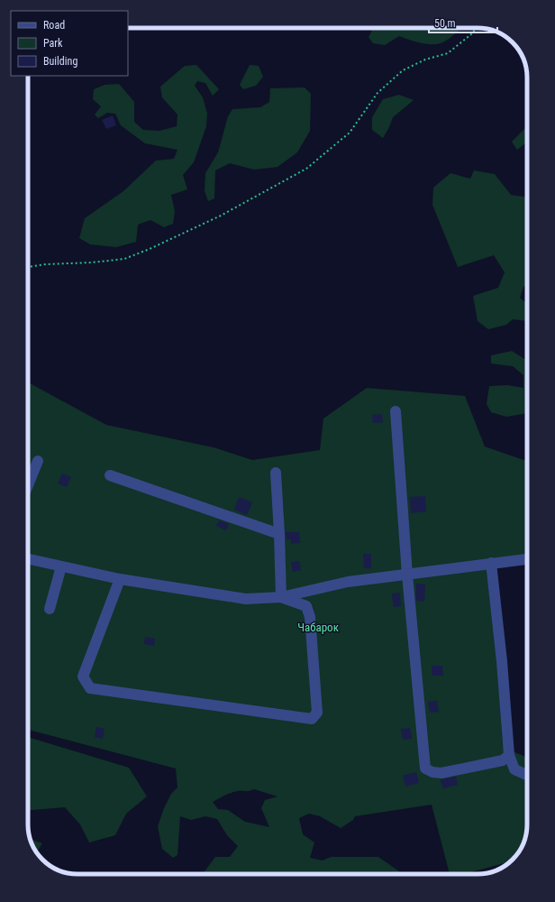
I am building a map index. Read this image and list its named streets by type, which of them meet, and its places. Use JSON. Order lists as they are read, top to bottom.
{
  "parks": ["Чабарок"],
  "legend": ["Road", "Park", "Building"],
  "scale_bar": "50 m"
}
